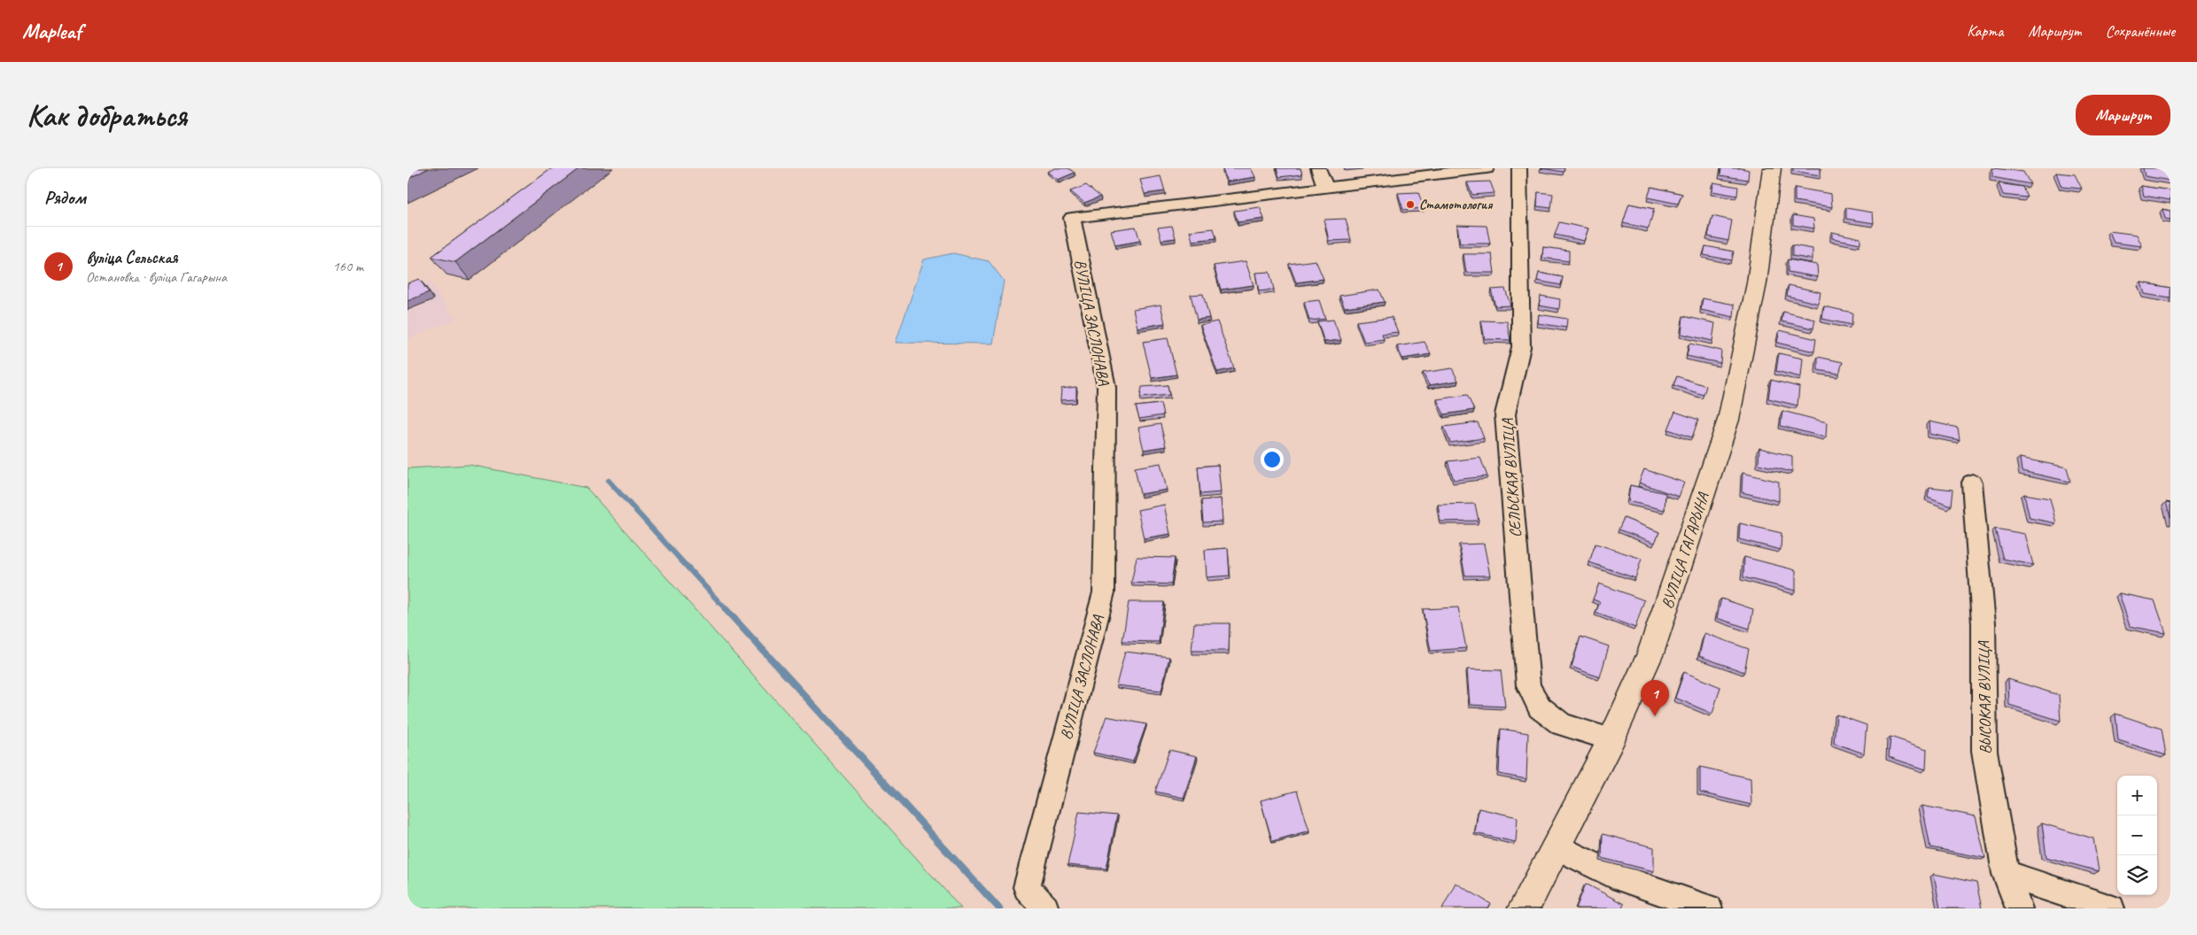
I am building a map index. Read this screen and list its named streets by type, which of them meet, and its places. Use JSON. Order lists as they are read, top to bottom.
{
  "streets": {
    "street": [
      "ВУЛІЦА ЗАСЛОНАВА",
      "СЕЛЬСКАЯ ВУЛІЦА",
      "ВУЛІЦА ГАГАРЫНА",
      "ВЫСОКАЯ ВУЛІЦА"
    ]
  },
  "crossings": [
    ["СЕЛЬСКАЯ ВУЛІЦА", "ВУЛІЦА ГАГАРЫНА"]
  ],
  "places": ["Стамотология"],
  "page": {
    "header": "Mapleaf",
    "nav": ["Карта", "Маршрут", "Сохранённые"],
    "buttons": "Маршрут",
    "title": "Как добраться",
    "heading": "Рядом",
    "list": [
      {
        "mark": "1",
        "name": "вуліца Сельская",
        "note": "Остановка · вуліца Гагарына",
        "value": "160 m"
      }
    ],
    "pins": "1",
    "map_buttons": ["+", "−"]
  }
}
